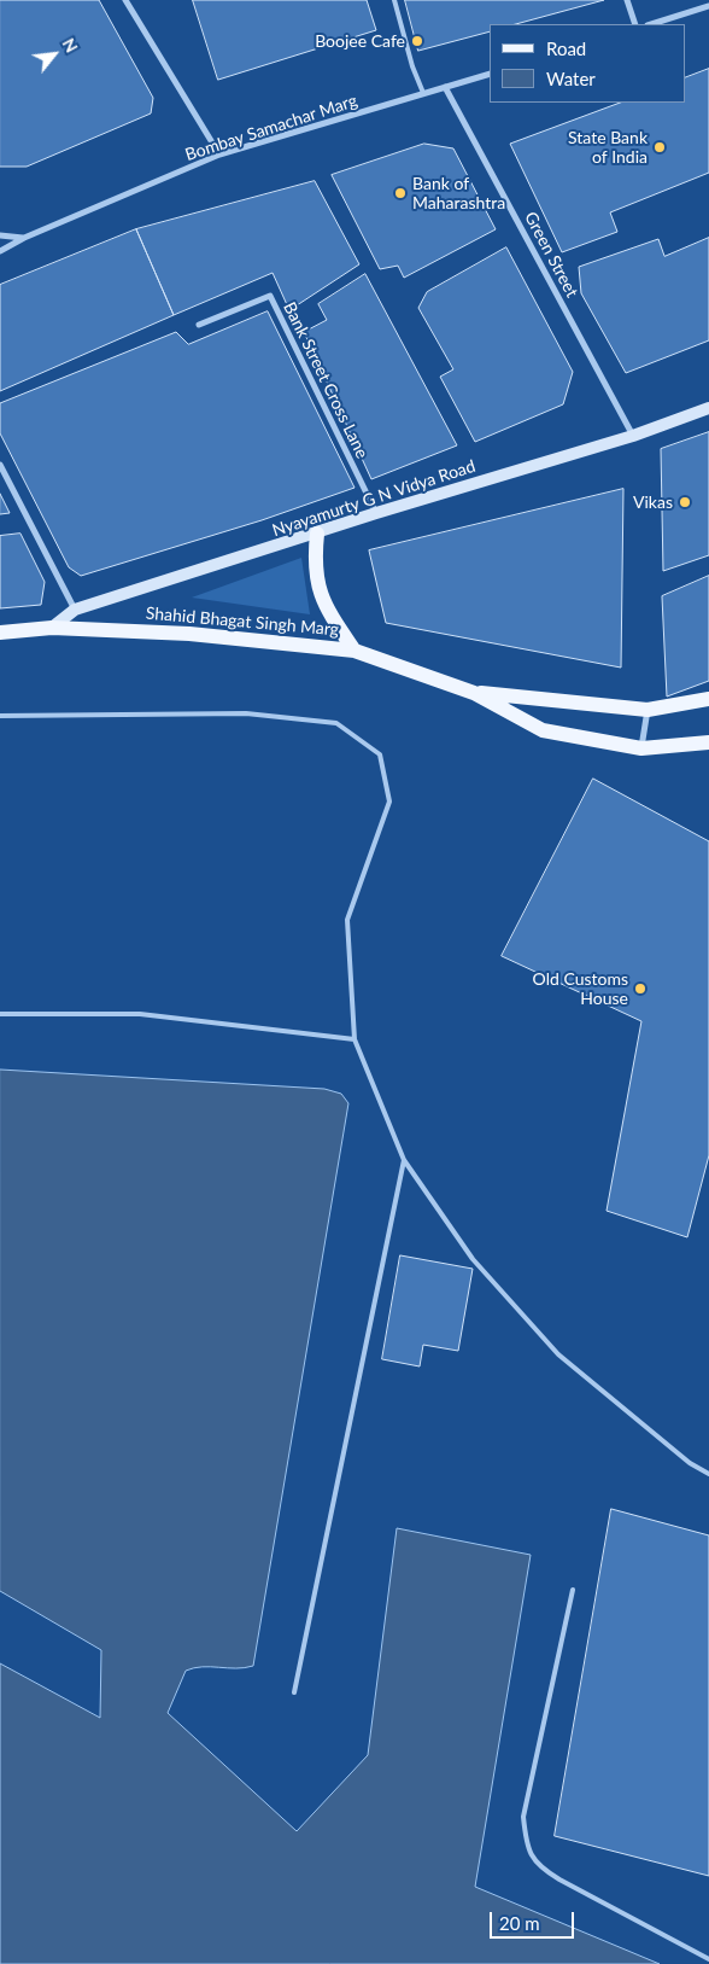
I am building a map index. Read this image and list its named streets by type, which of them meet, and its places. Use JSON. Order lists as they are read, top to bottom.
{
  "streets": {
    "main road": ["Shahid Bhagat Singh Marg"],
    "street": [
      "Bombay Samachar Marg",
      "Green Street",
      "Bank Street Cross Lane",
      "Nyayamurty G N Vidya Road"
    ]
  },
  "crossings": [
    ["Bombay Samachar Marg", "Green Street"],
    ["Green Street", "Nyayamurty G N Vidya Road"],
    ["Bank Street Cross Lane", "Nyayamurty G N Vidya Road"],
    ["Nyayamurty G N Vidya Road", "Shahid Bhagat Singh Marg"]
  ],
  "places": [
    "Boojee Cafe",
    "State Bank of India",
    "Bank of Maharashtra",
    "Vikas",
    "Old Customs House"
  ],
  "legend": ["Road", "Water"],
  "scale_bar": "20 m",
  "north": "top right"
}
